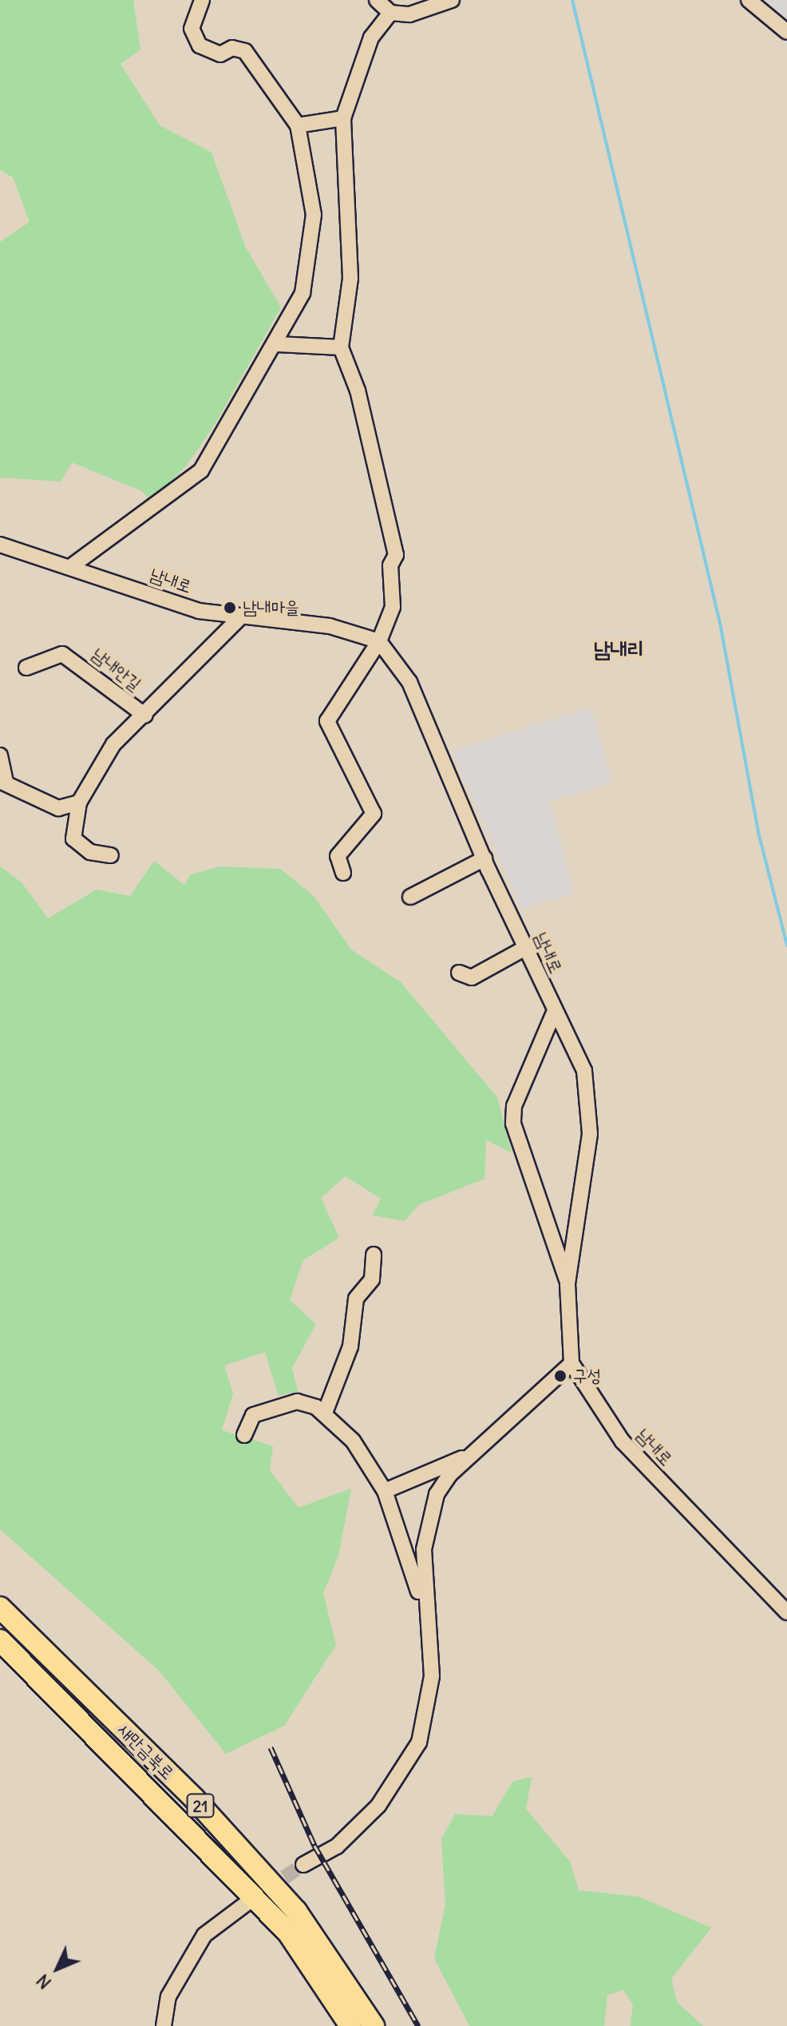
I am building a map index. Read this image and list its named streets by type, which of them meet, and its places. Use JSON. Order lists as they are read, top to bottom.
{
  "streets": {
    "highway": ["새만금북로", "21"],
    "street": ["남내로", "남내안길"]
  },
  "crossings": [
    ["남내로", "남내안길"]
  ],
  "districts": ["남내리"],
  "places": ["남내마을", "구성"],
  "north": "bottom left"
}
